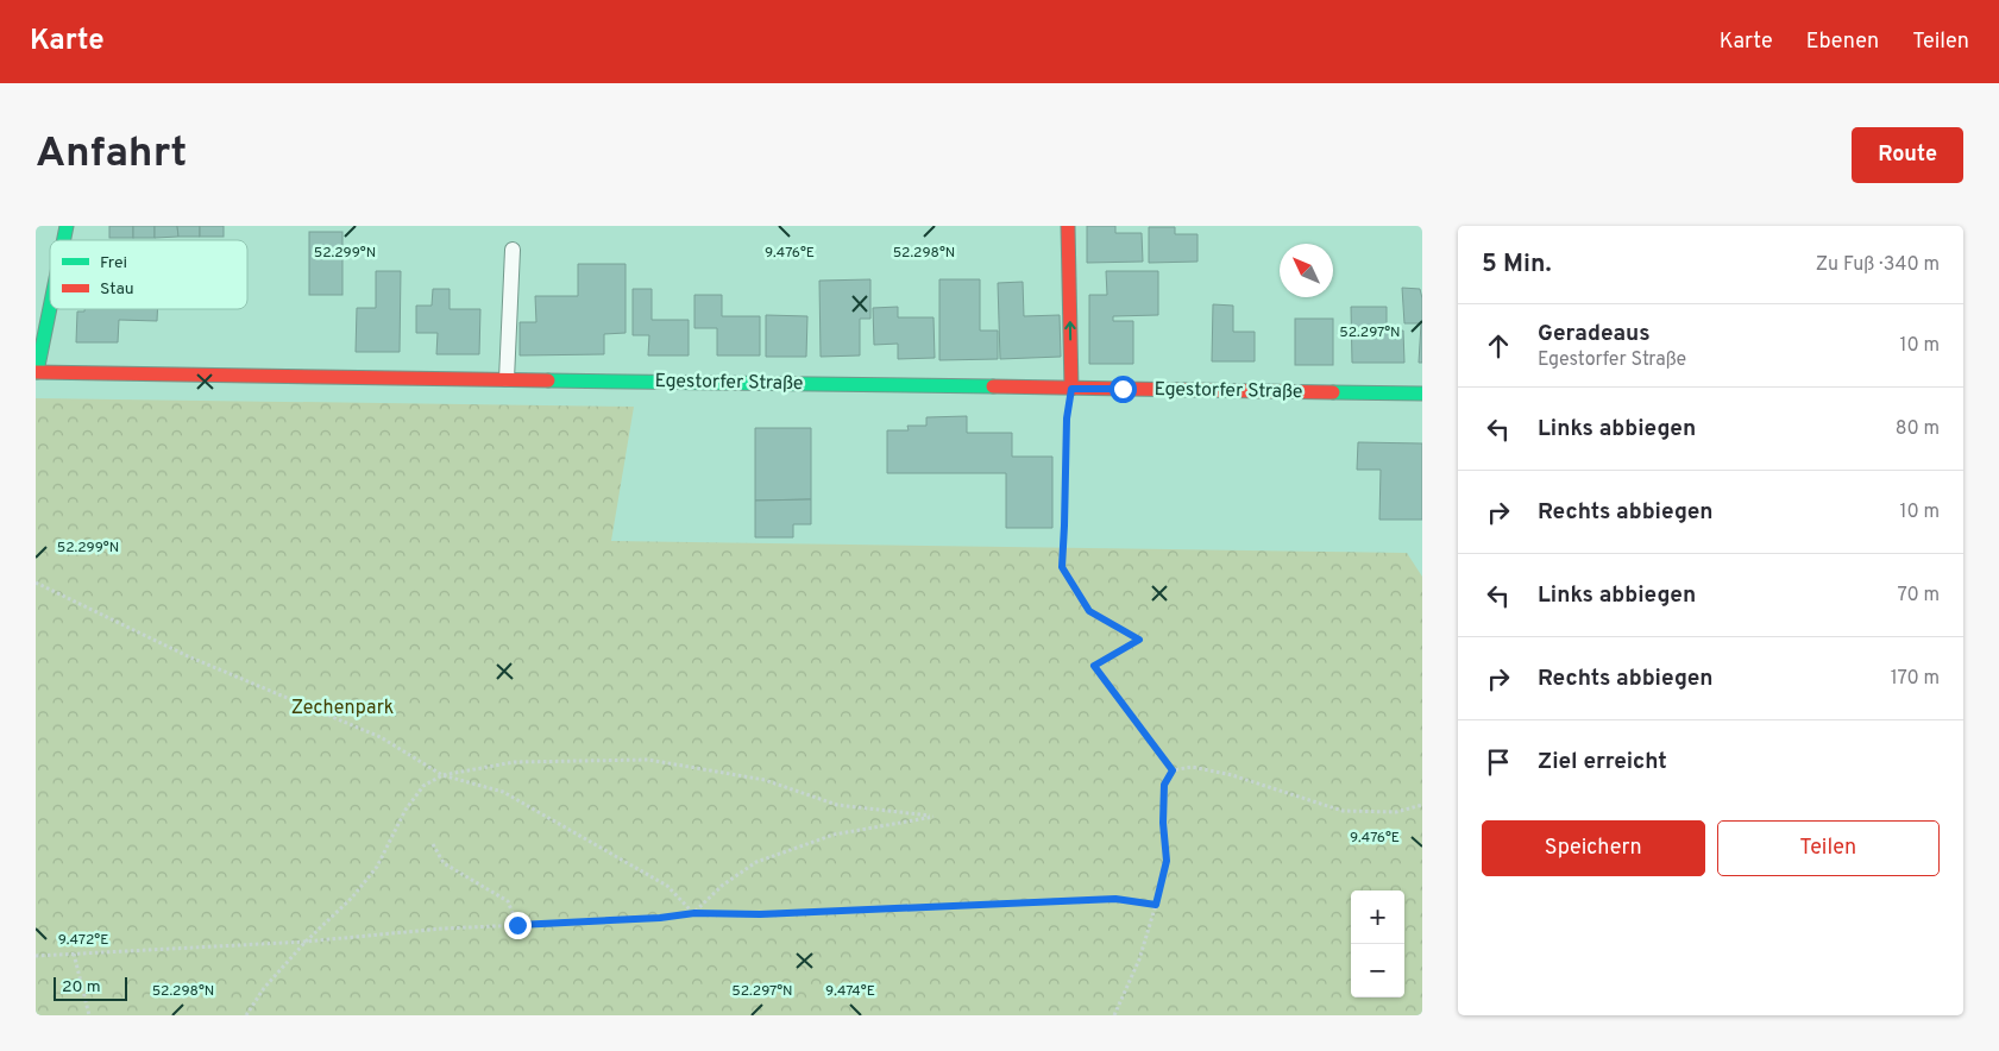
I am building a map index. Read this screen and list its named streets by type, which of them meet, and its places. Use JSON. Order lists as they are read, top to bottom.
{
  "streets": {
    "main road": ["Egestorfer Straße"]
  },
  "parks": ["Zechenpark"],
  "legend": ["Frei", "Stau"],
  "scale_bar": "20 m",
  "north": "top left",
  "page": {
    "header": "Karte",
    "nav": ["Karte", "Ebenen", "Teilen"],
    "buttons": [
      "Route",
      ["Speichern", "Teilen"]
    ],
    "title": "Anfahrt",
    "heading": ["5 Min.", "Zu Fuß · 340 m"],
    "list": [
      ["Geradeaus", "Egestorfer Straße", "10 m"],
      ["Links abbiegen", "80 m"],
      ["Rechts abbiegen", "10 m"],
      ["Links abbiegen", "70 m"],
      ["Rechts abbiegen", "170 m"],
      "Ziel erreicht"
    ],
    "map_buttons": ["+", "−"],
    "scale": "20 m"
  },
  "coordinates": [
    "9.476°E",
    "52.299°N",
    "52.298°N",
    "52.297°N",
    "9.472°E",
    "9.474°E"
  ]
}
